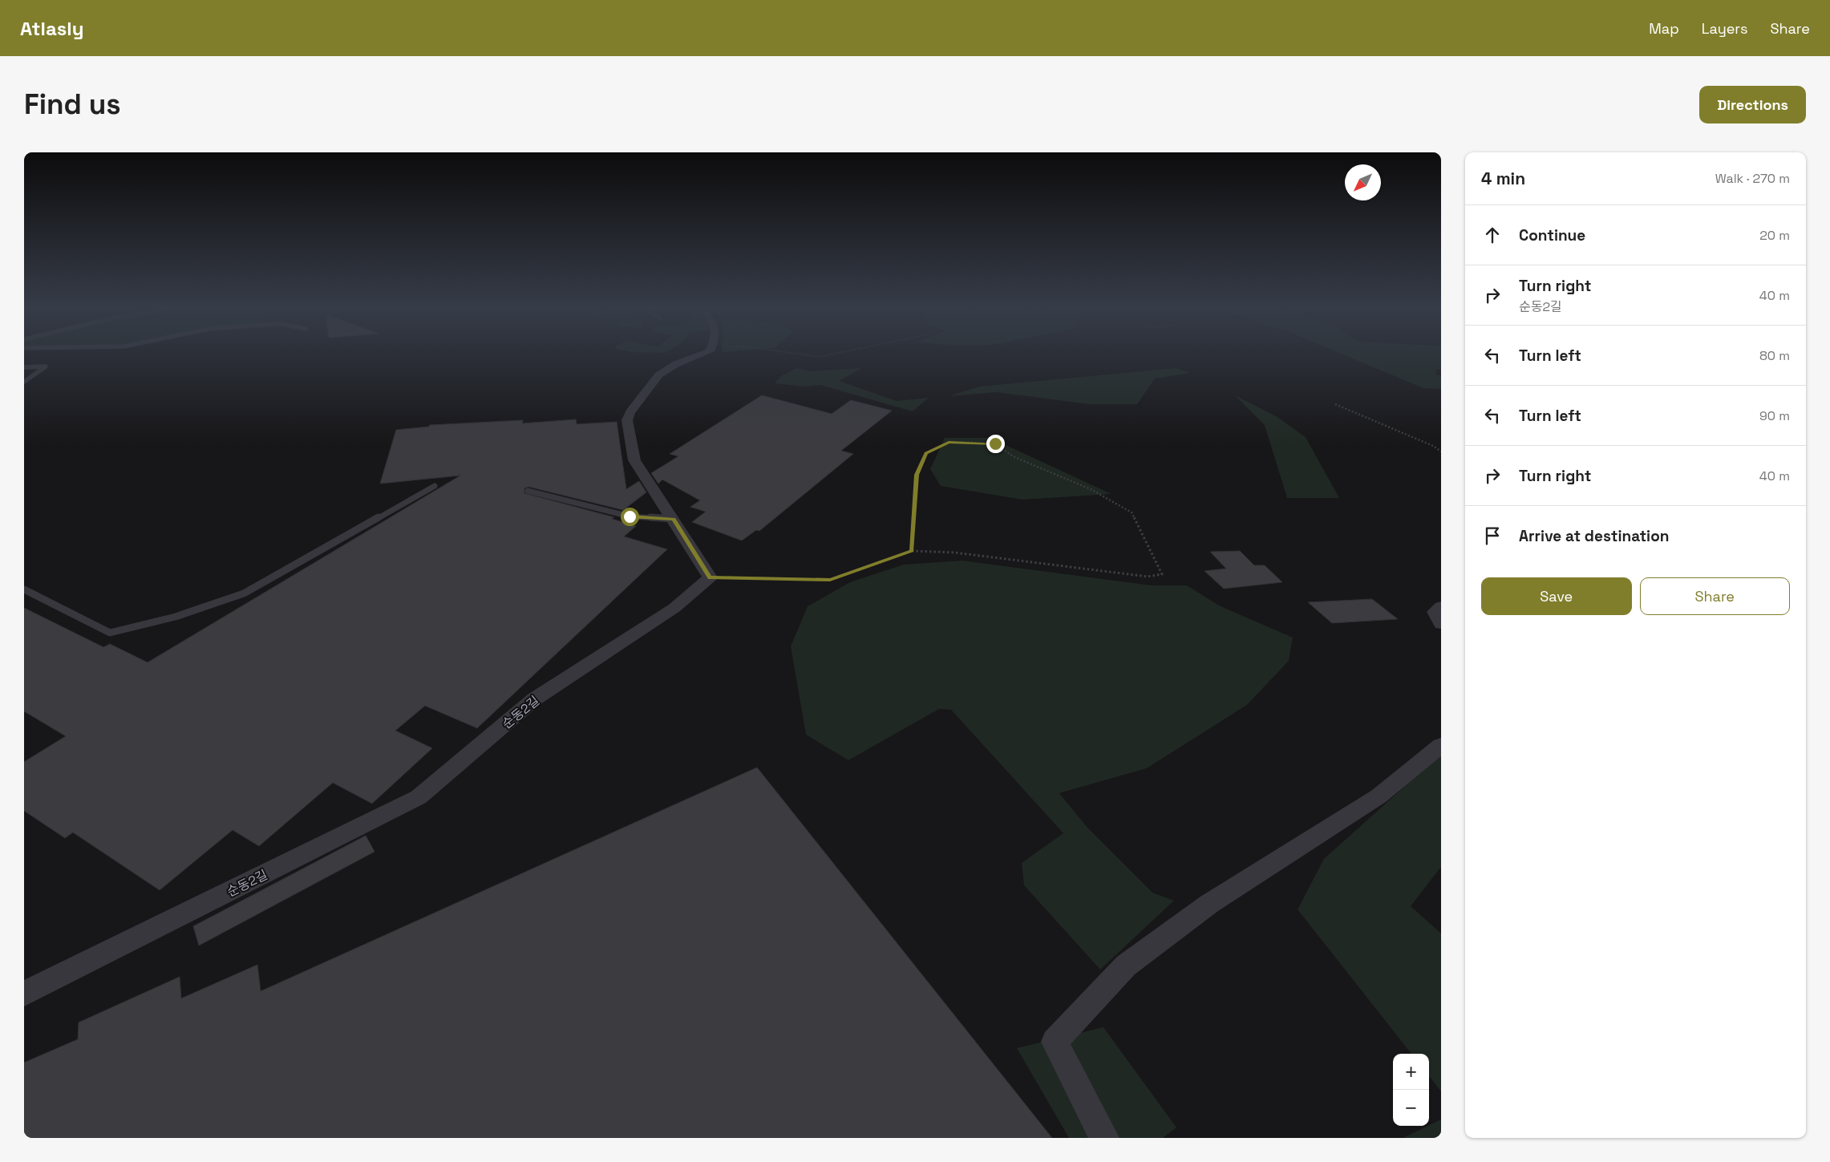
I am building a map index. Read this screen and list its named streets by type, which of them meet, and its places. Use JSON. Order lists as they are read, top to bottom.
{
  "streets": {
    "street": ["순동2길"]
  },
  "north": "bottom left",
  "page": {
    "header": "Atlasly",
    "nav": ["Map", "Layers", "Share"],
    "buttons": [
      "Directions",
      ["Save", "Share"]
    ],
    "title": "Find us",
    "heading": ["4 min", "Walk · 270 m"],
    "list": [
      ["Continue", "20 m"],
      ["Turn right", "순동2길", "40 m"],
      ["Turn left", "80 m"],
      ["Turn left", "90 m"],
      ["Turn right", "40 m"],
      "Arrive at destination"
    ],
    "map_buttons": ["+", "−"]
  }
}
